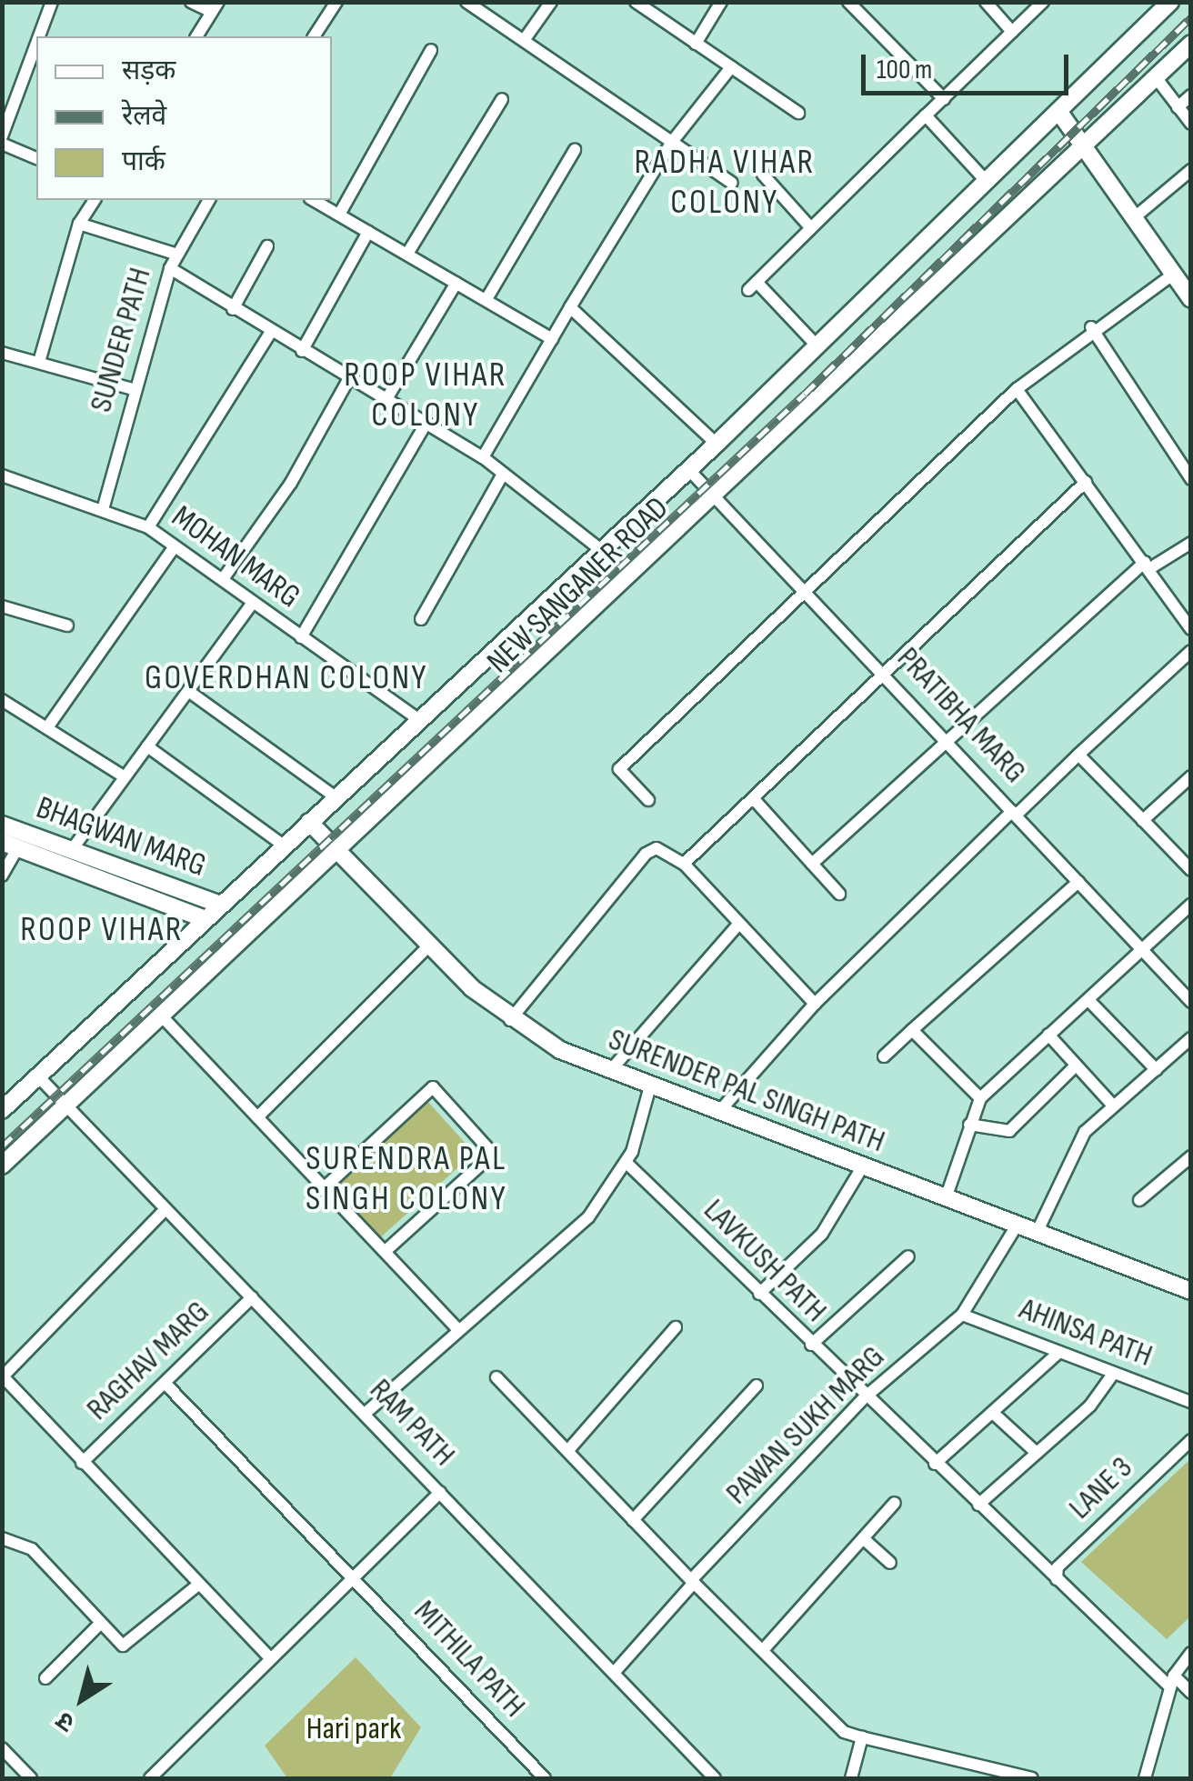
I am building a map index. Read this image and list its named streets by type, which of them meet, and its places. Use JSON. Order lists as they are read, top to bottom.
{
  "streets": {
    "main road": ["NEW SANGANER ROAD", "BHAGWAN MARG", "SURENDER PAL SINGH PATH"],
    "street": [
      "SUNDER PATH",
      "MOHAN MARG",
      "PRATIBHA MARG",
      "LAVKUSH PATH",
      "AHINSA PATH",
      "RAGHAV MARG",
      "RAM PATH",
      "PAWAN SUKH MARG",
      "LANE 3",
      "MITHILA PATH"
    ]
  },
  "crossings": [
    ["SUNDER PATH", "MOHAN MARG"],
    ["MOHAN MARG", "NEW SANGANER ROAD"],
    ["NEW SANGANER ROAD", "PRATIBHA MARG"],
    ["NEW SANGANER ROAD", "BHAGWAN MARG"],
    ["NEW SANGANER ROAD", "SURENDER PAL SINGH PATH"],
    ["NEW SANGANER ROAD", "RAM PATH"],
    ["SURENDER PAL SINGH PATH", "PAWAN SUKH MARG"],
    ["LAVKUSH PATH", "PAWAN SUKH MARG"],
    ["LAVKUSH PATH", "LANE 3"],
    ["AHINSA PATH", "PAWAN SUKH MARG"],
    ["RAGHAV MARG", "RAM PATH"],
    ["RAGHAV MARG", "MITHILA PATH"],
    ["RAM PATH", "PAWAN SUKH MARG"]
  ],
  "districts": [
    "RADHA VIHAR COLONY",
    "ROOP VIHAR COLONY",
    "GOVERDHAN COLONY",
    "ROOP VIHAR",
    "SURENDRA PAL SINGH COLONY"
  ],
  "parks": ["Hari park"],
  "legend": ["सड़क", "रेलवे", "पार्क"],
  "scale_bar": "100 m",
  "north": "bottom left"
}
